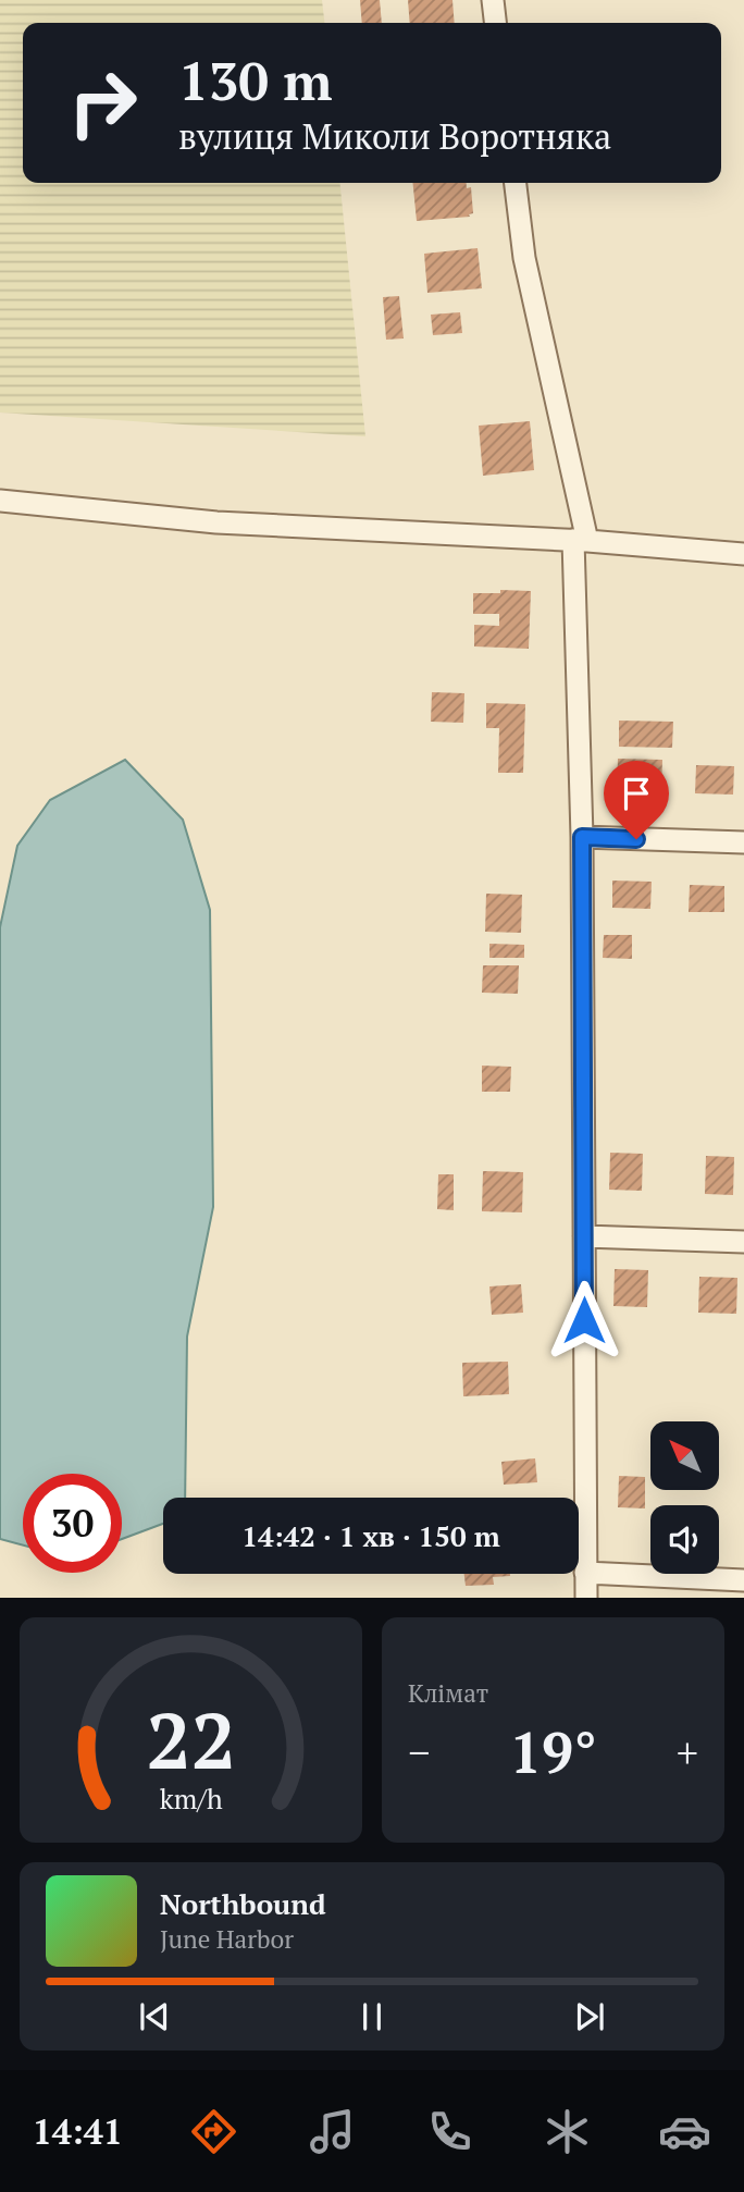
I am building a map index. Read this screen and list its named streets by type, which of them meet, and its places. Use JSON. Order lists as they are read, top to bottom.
{
  "north": "top left",
  "page": {
    "turn": ["130 m", "вулиця Миколи Воротняка"],
    "limit": "30",
    "trip": "14:42 · 1 хв · 150 m",
    "tile": "Клімат",
    "heat": ["−", "19°", "+"],
    "song": ["Northbound", "June Harbor"],
    "tabs": "14:41",
    "gauge": ["22", "km/h"]
  }
}
